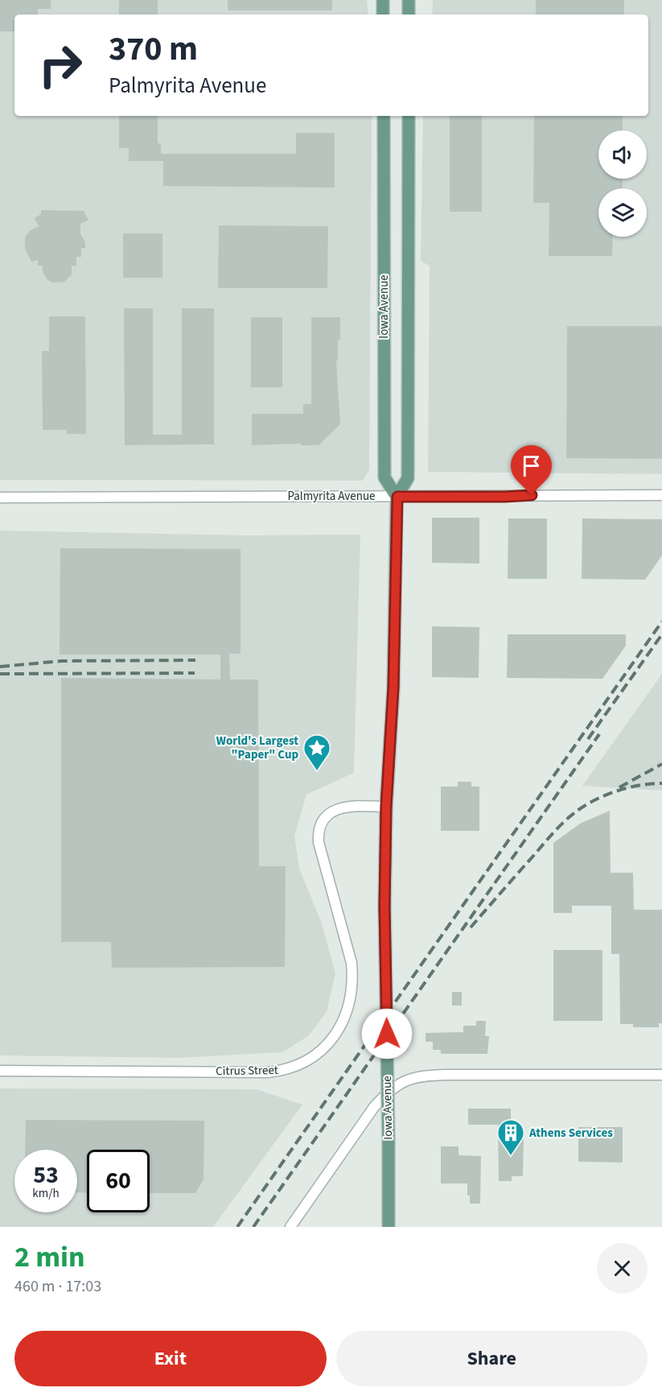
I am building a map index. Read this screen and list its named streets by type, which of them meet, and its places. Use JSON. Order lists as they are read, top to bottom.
{
  "streets": {
    "main road": ["Iowa Avenue"],
    "street": ["Palmyrita Avenue", "Citrus Street"]
  },
  "crossings": [
    ["Iowa Avenue", "Palmyrita Avenue"],
    ["Iowa Avenue", "Citrus Street"]
  ],
  "places": {
    "place": ["World's Largest \"Paper\" Cup"],
    "building": ["Athens Services"]
  },
  "page": {
    "turn": ["370 m", "Palmyrita Avenue"],
    "speed": "53 km/h",
    "limit": "60",
    "heading": ["2 min", "460 m · 17:03"],
    "buttons": ["Exit", "Share"]
  }
}
